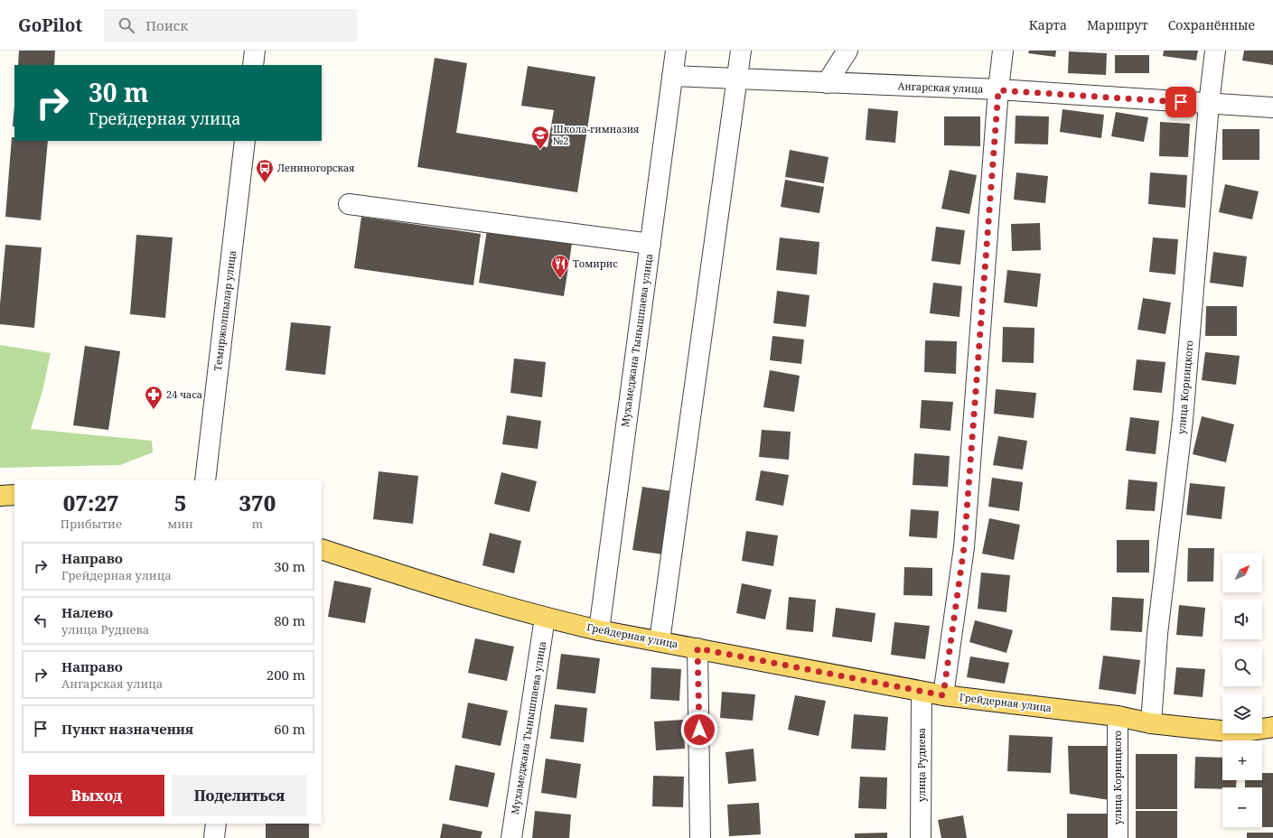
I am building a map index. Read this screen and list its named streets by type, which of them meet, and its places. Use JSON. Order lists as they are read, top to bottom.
{
  "streets": {
    "main road": ["Грейдерная улица"],
    "street": [
      "Ангарская улица",
      "Темиржолшылар улица",
      "Мухамеджана Тынышпаева улица",
      "улица Корницкого",
      "улица Руднева"
    ]
  },
  "crossings": [
    ["Ангарская улица", "Мухамеджана Тынышпаева улица"],
    ["Ангарская улица", "улица Корницкого"],
    ["Мухамеджана Тынышпаева улица", "Грейдерная улица"],
    ["улица Корницкого", "Грейдерная улица"],
    ["Грейдерная улица", "улица Руднева"]
  ],
  "places": {
    "school or university": ["Школа-гимназия №2"],
    "bus stop": ["Лениногорская"],
    "restaurant": ["Томирис"],
    "pharmacy": ["24 часа"]
  },
  "north": "top right",
  "page": {
    "header": "GoPilot",
    "search": "Поиск",
    "nav": ["Карта", "Маршрут", "Сохранённые"],
    "turn": ["30 m", "Грейдерная улица"],
    "eta": [
      "07:27",
      "Прибытие",
      "5",
      "мин",
      "370",
      "m"
    ],
    "list": [
      {
        "name": "Направо",
        "note": "Грейдерная улица",
        "value": "30 m"
      },
      {
        "name": "Налево",
        "note": "улица Руднева",
        "value": "80 m"
      },
      {
        "name": "Направо",
        "note": "Ангарская улица",
        "value": "200 m"
      },
      {
        "name": "Пункт назначения",
        "value": "60 m"
      }
    ],
    "map_buttons": ["+", "−"],
    "buttons": ["Выход", "Поделиться"]
  }
}
